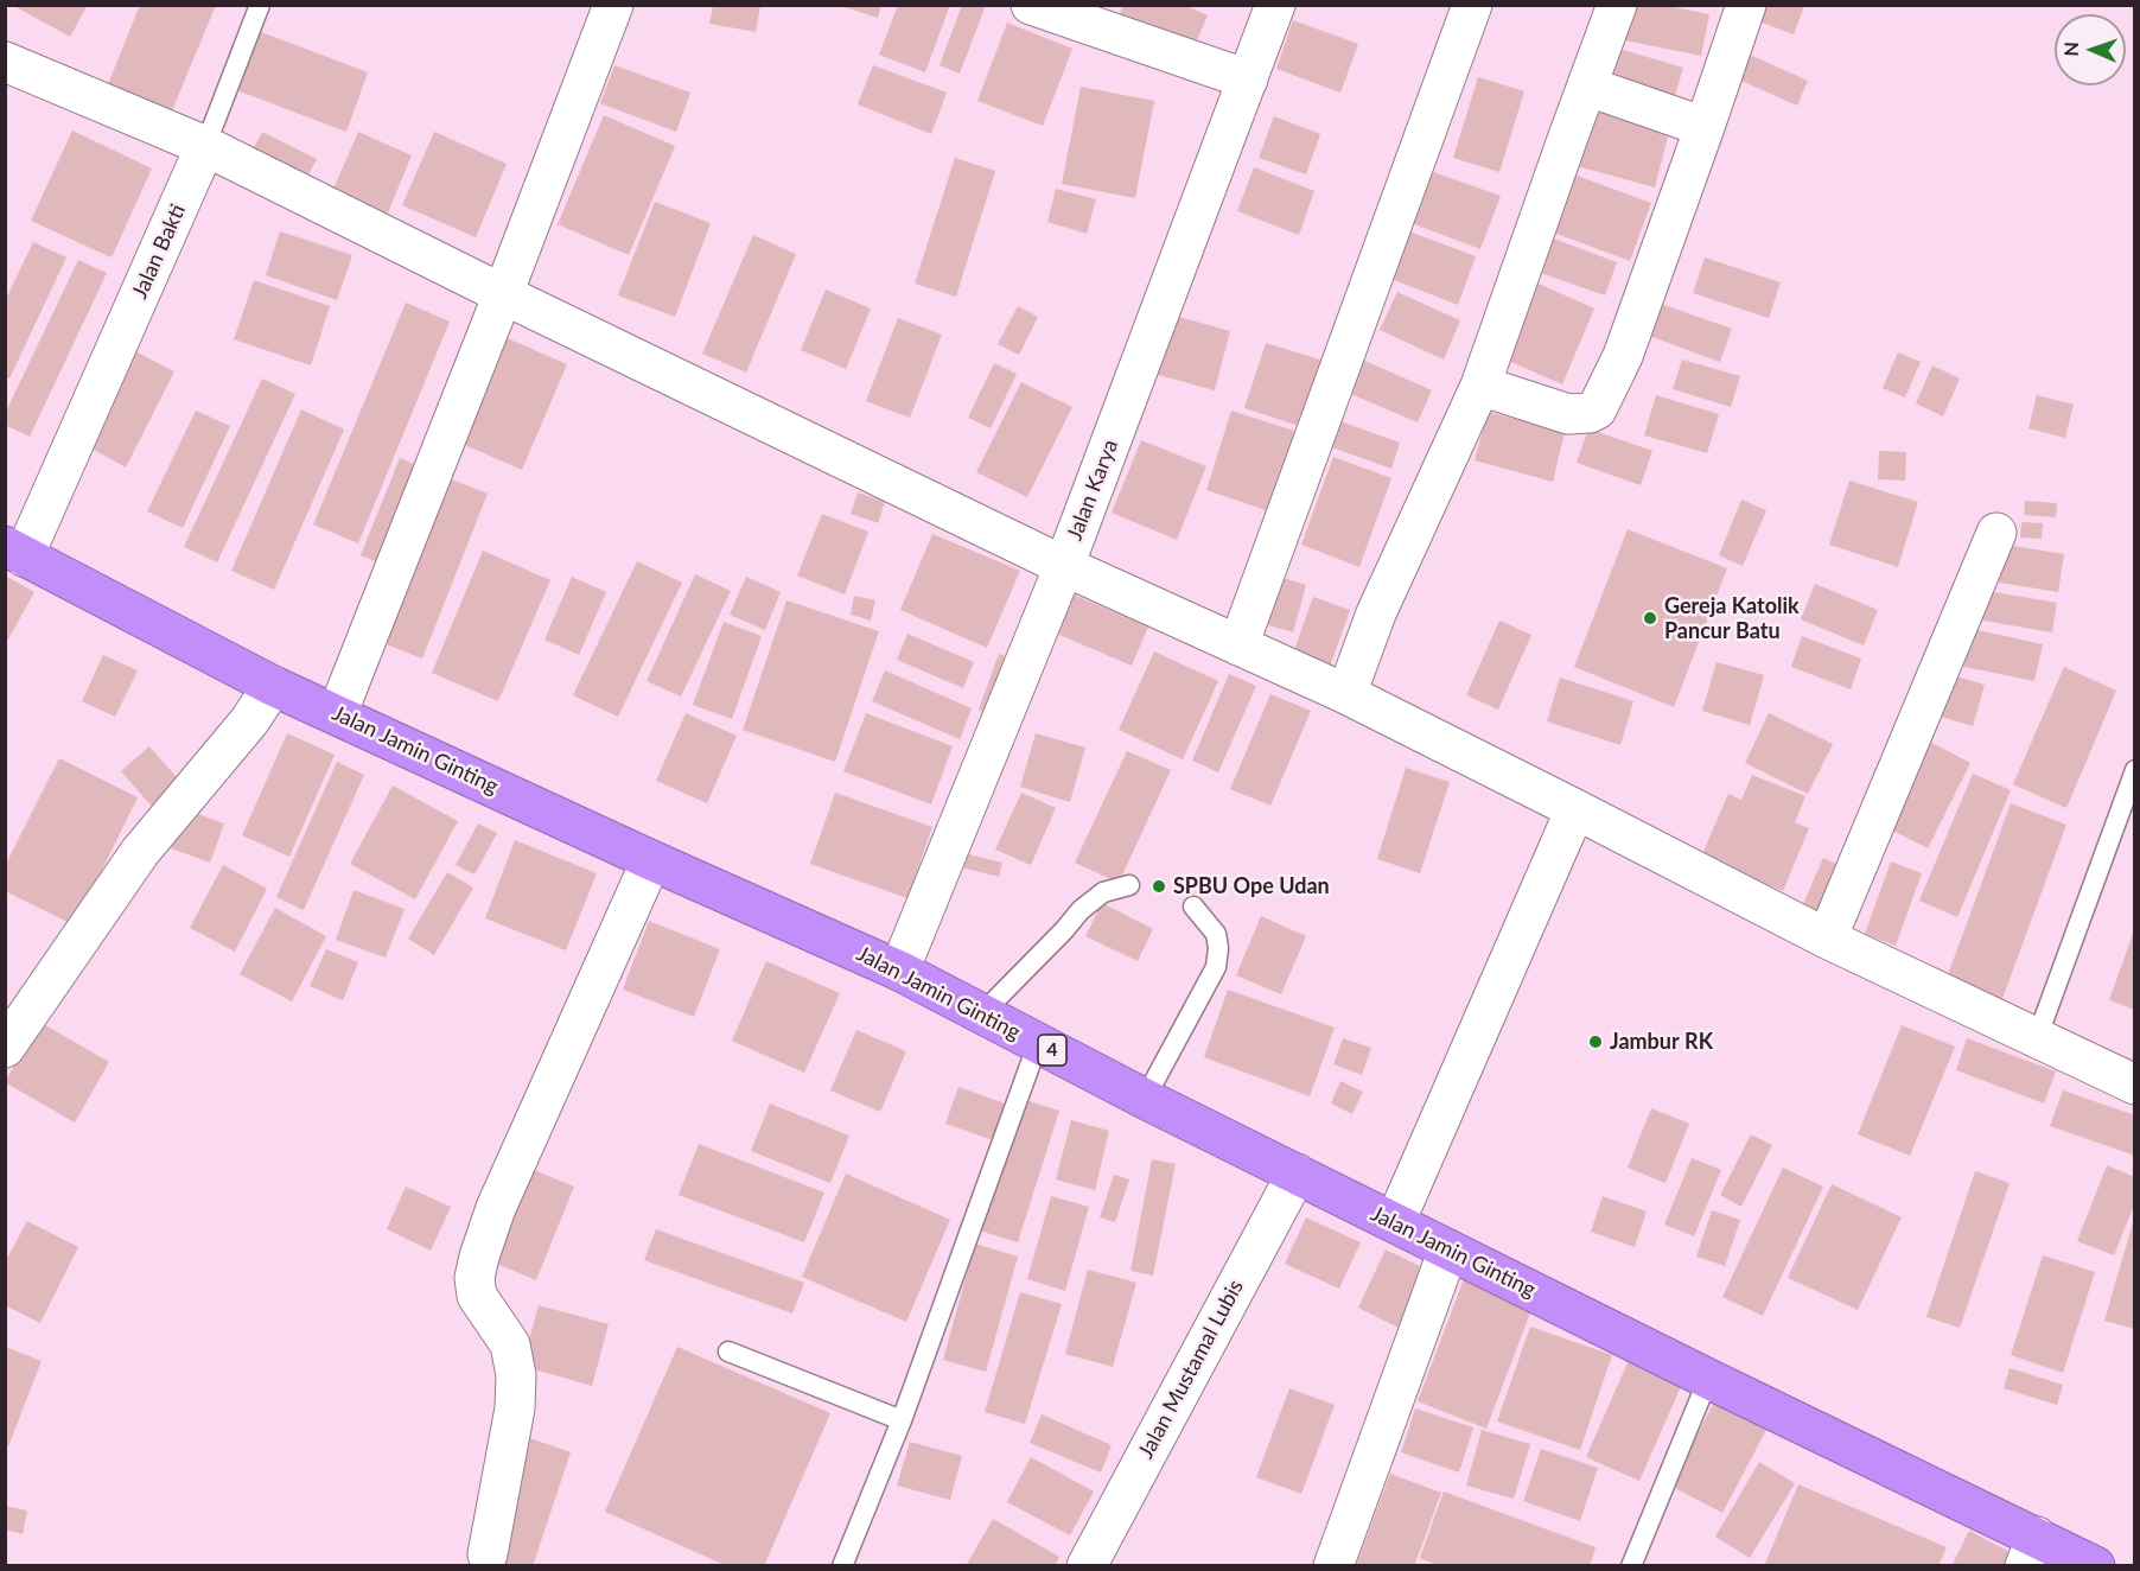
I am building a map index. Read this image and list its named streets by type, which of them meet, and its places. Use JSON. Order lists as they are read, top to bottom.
{
  "streets": {
    "highway": ["Jalan Jamin Ginting", "4"],
    "street": ["Jalan Bakti", "Jalan Karya", "Jalan Mustamal Lubis"]
  },
  "crossings": [
    ["Jalan Bakti", "Jalan Jamin Ginting"],
    ["Jalan Karya", "Jalan Jamin Ginting"],
    ["Jalan Jamin Ginting", "Jalan Mustamal Lubis"]
  ],
  "places": ["Gereja Katolik Pancur Batu", "SPBU Ope Udan", "Jambur RK"],
  "north": "left"
}
